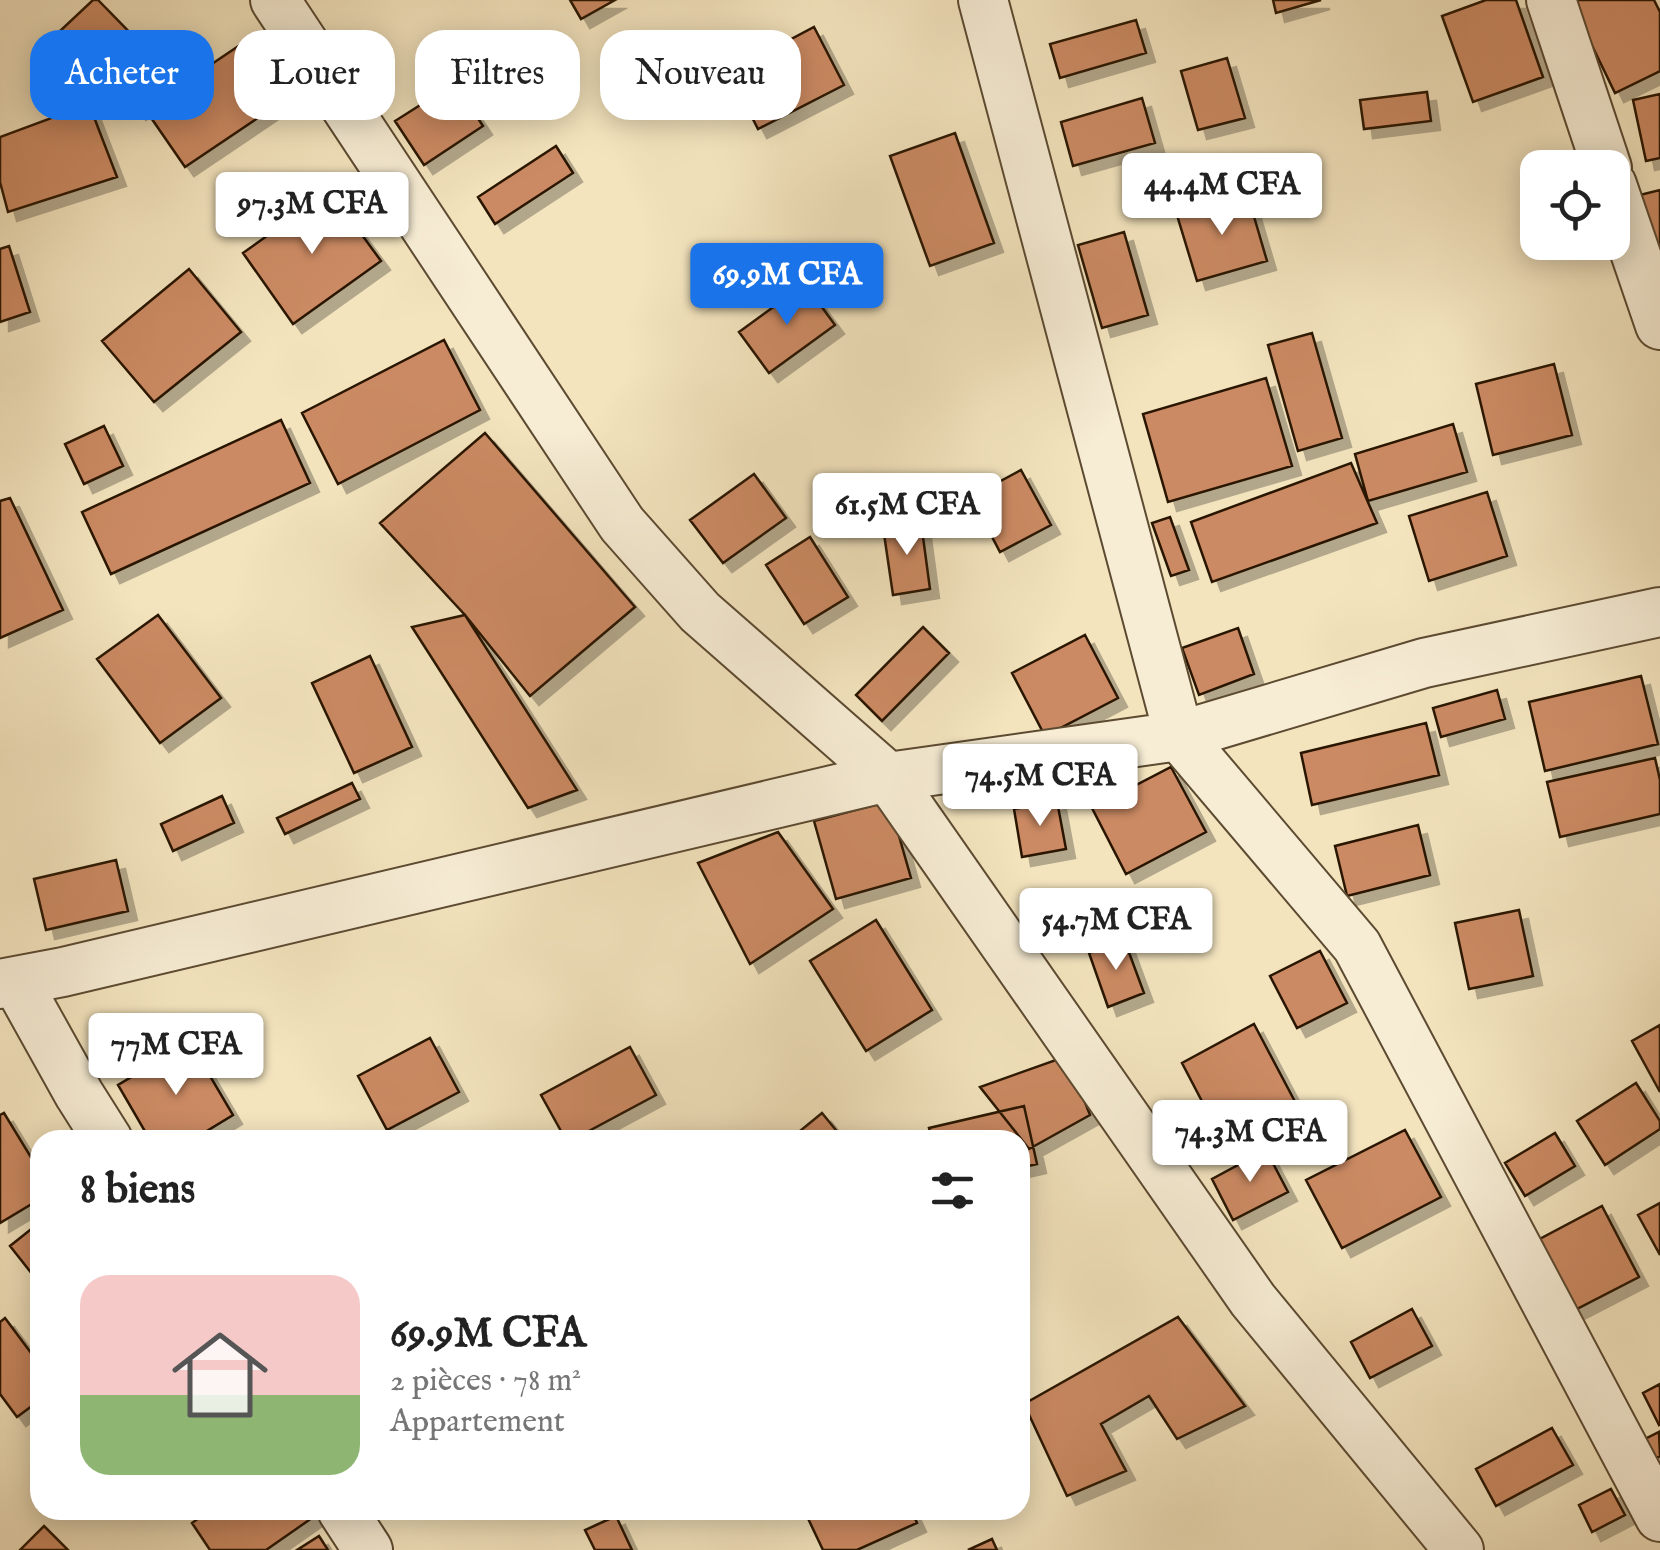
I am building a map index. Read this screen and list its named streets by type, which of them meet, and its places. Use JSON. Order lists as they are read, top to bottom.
{
  "page": {
    "chip": [
      "Acheter",
      "Louer",
      "Filtres",
      "Nouveau"
    ],
    "price": [
      "44.4M CFA",
      "97.3M CFA",
      "69.9M CFA",
      "61.5M CFA",
      "74.5M CFA",
      "54.7M CFA",
      "77M CFA",
      "74.3M CFA"
    ],
    "heading": "8 biens",
    "list": [
      {
        "name": "69.9M CFA",
        "note": "2 pièces · 78 m² · Appartement"
      }
    ]
  }
}
